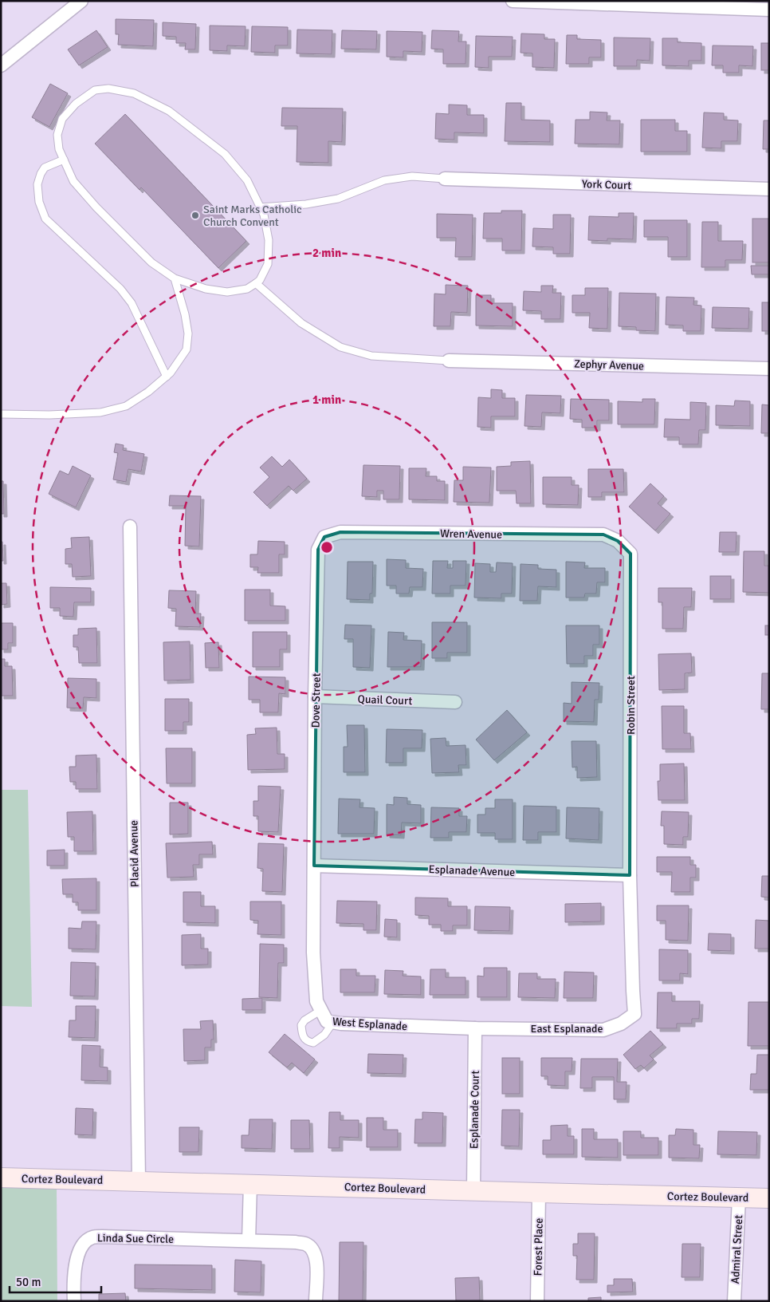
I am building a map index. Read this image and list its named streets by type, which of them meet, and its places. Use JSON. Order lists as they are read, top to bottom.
{
  "streets": {
    "street": [
      "York Court",
      "Zephyr Avenue",
      "Wren Avenue",
      "Quail Court",
      "Dove Street",
      "Robin Street",
      "Placid Avenue",
      "Esplanade Avenue",
      "West Esplanade",
      "East Esplanade",
      "Esplanade Court",
      "Cortez Boulevard",
      "Linda Sue Circle",
      "Forest Place",
      "Admiral Street"
    ]
  },
  "crossings": [
    ["Wren Avenue", "Dove Street"],
    ["Wren Avenue", "Robin Street"],
    ["Quail Court", "Dove Street"],
    ["Dove Street", "Esplanade Avenue"],
    ["Dove Street", "West Esplanade"],
    ["Robin Street", "Esplanade Avenue"],
    ["Robin Street", "East Esplanade"],
    ["Placid Avenue", "Cortez Boulevard"],
    ["Esplanade Avenue", "West Esplanade"],
    ["Esplanade Avenue", "East Esplanade"],
    ["West Esplanade", "East Esplanade"],
    ["West Esplanade", "Esplanade Court"],
    ["East Esplanade", "Esplanade Court"],
    ["Esplanade Court", "Cortez Boulevard"],
    ["Cortez Boulevard", "Forest Place"],
    ["Cortez Boulevard", "Admiral Street"]
  ],
  "places": ["Saint Marks Catholic Church Convent"],
  "scale_bar": "50 m",
  "rings": ["2 min", "1 min"]
}
